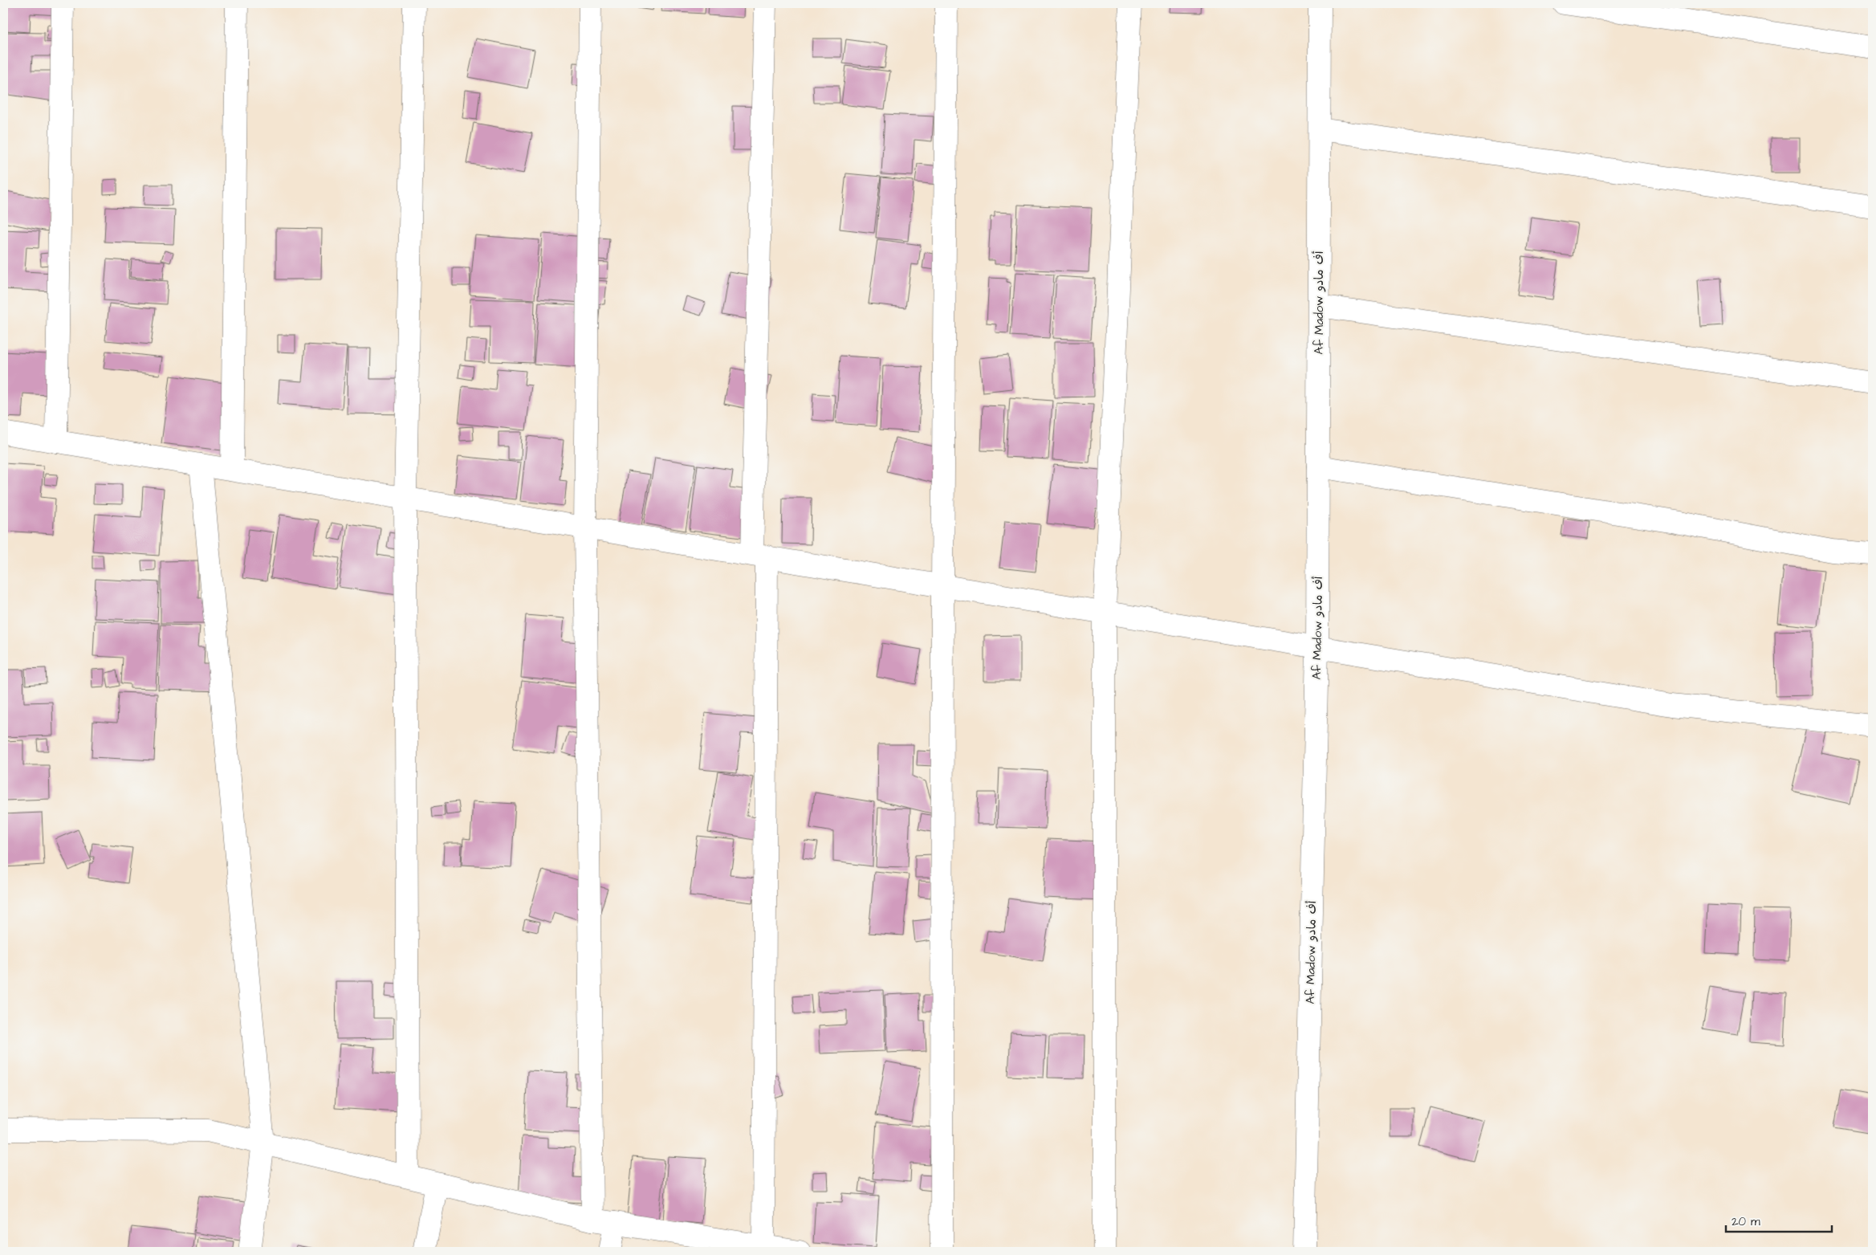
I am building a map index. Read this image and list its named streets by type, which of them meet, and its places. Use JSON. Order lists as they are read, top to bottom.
{
  "streets": {
    "street": ["Af Madow أف مادو"]
  },
  "scale_bar": "20 m"
}
